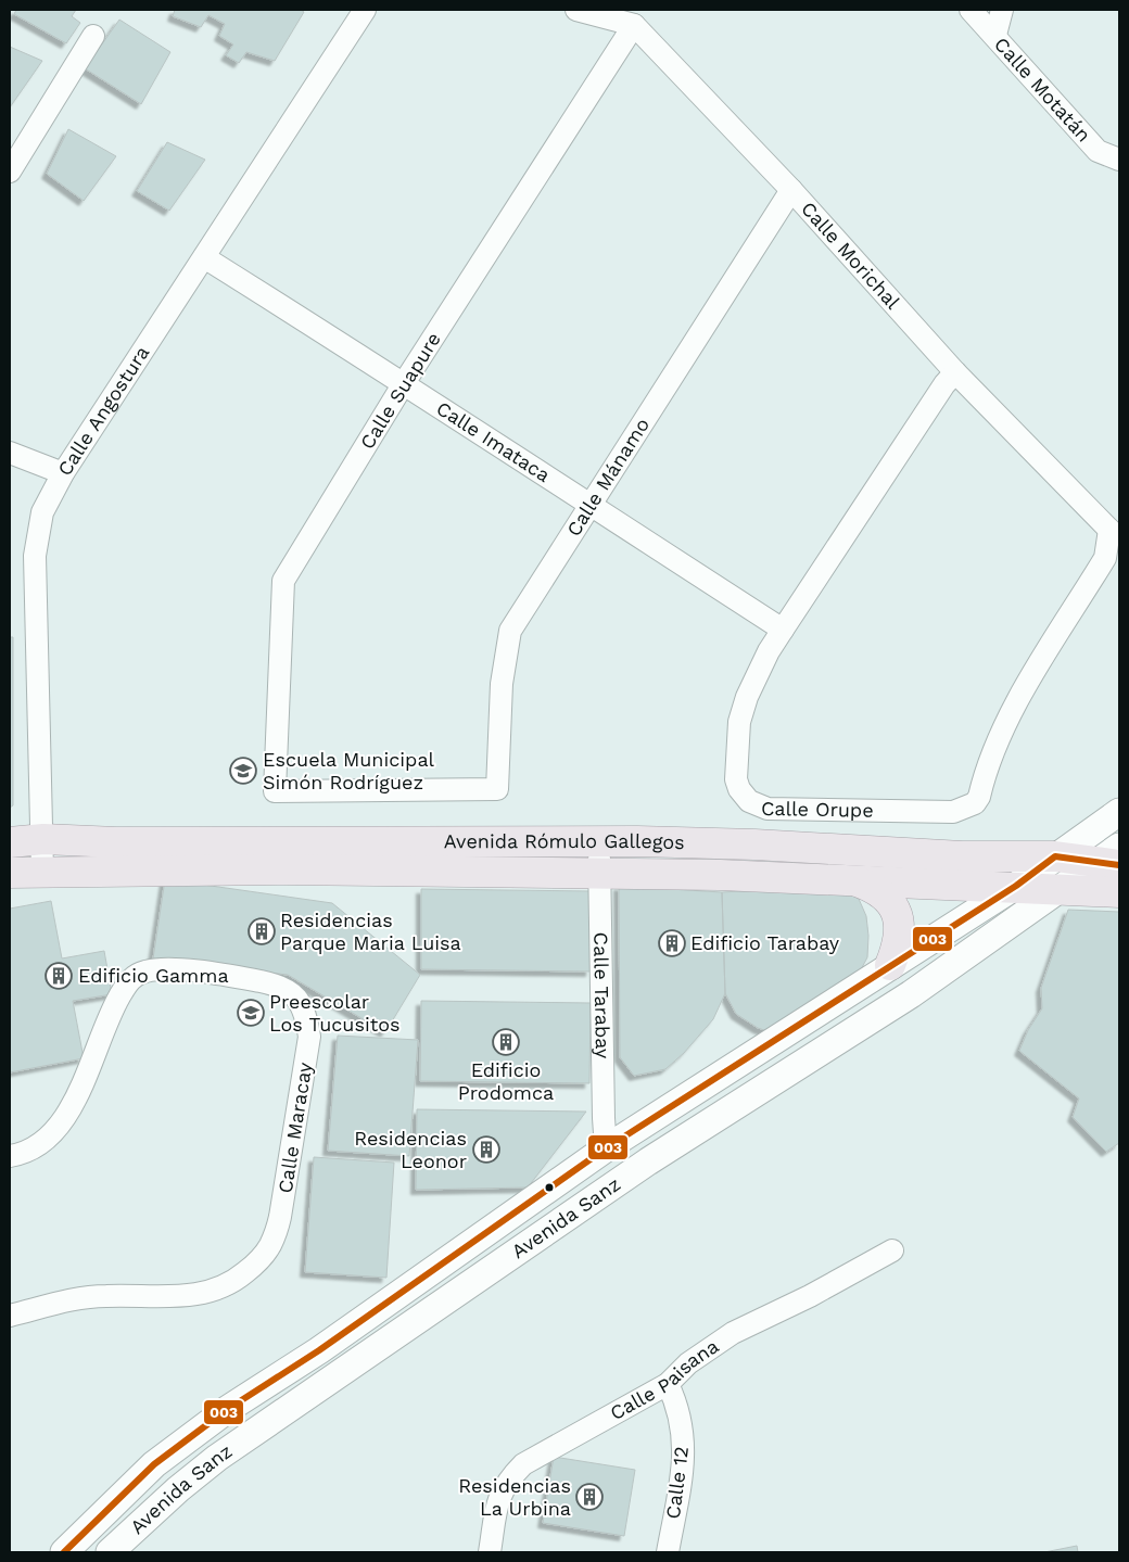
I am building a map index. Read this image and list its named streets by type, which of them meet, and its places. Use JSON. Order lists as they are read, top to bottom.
{
  "streets": {
    "main road": ["Avenida Rómulo Gallegos"],
    "street": [
      "Calle Motatán",
      "Calle Morichal",
      "Calle Suapure",
      "Calle Angostura",
      "Calle Imataca",
      "Calle Mánamo",
      "Calle Orupe",
      "Calle Tarabay",
      "Calle Maracay",
      "Avenida Sanz",
      "Calle Paisana",
      "Calle 12"
    ]
  },
  "crossings": [
    ["Calle Morichal", "Calle Suapure"],
    ["Calle Morichal", "Calle Mánamo"],
    ["Calle Morichal", "Calle Orupe"],
    ["Calle Suapure", "Calle Imataca"],
    ["Calle Suapure", "Calle Mánamo"],
    ["Calle Angostura", "Calle Imataca"],
    ["Calle Angostura", "Avenida Rómulo Gallegos"],
    ["Calle Imataca", "Calle Mánamo"],
    ["Calle Imataca", "Calle Orupe"],
    ["Avenida Rómulo Gallegos", "Calle Tarabay"],
    ["Avenida Rómulo Gallegos", "Avenida Sanz"],
    ["Calle Tarabay", "Avenida Sanz"],
    ["Calle Paisana", "Calle 12"]
  ],
  "places": {
    "school or university": ["Escuela Municipal Simón Rodríguez", "Preescolar Los Tucusitos"],
    "building": [
      "Residencias Parque Maria Luisa",
      "Edificio Tarabay",
      "Edificio Gamma",
      "Edificio Prodomca",
      "Residencias Leonor",
      "Residencias La Urbina"
    ]
  },
  "lines": ["transit line 003"]
}
